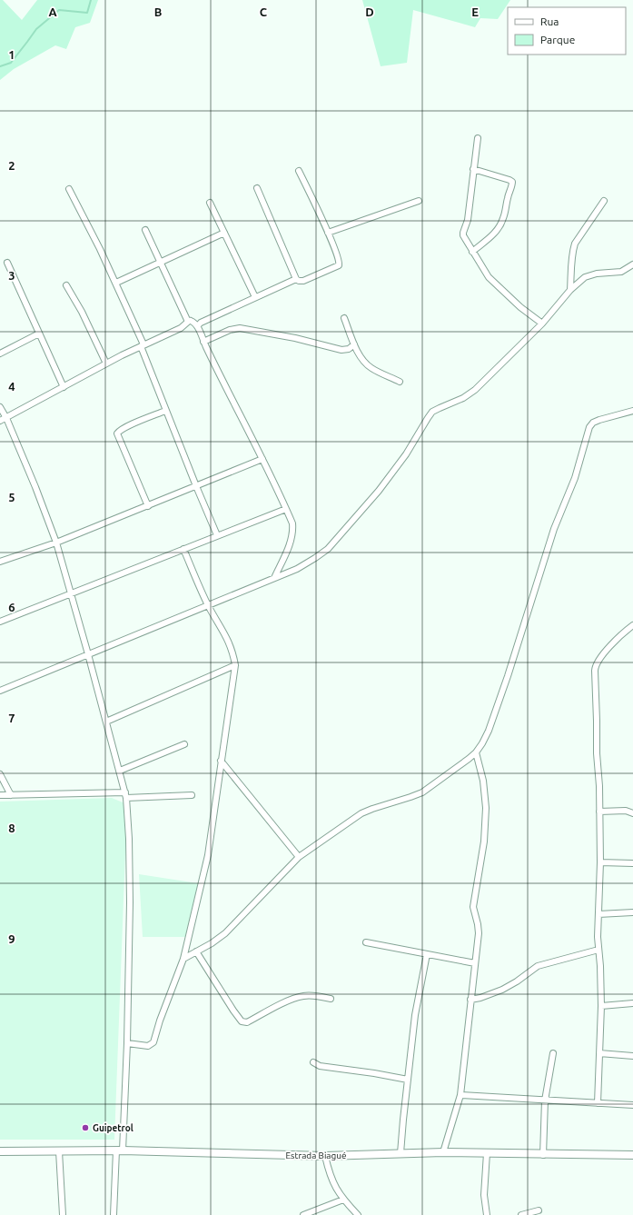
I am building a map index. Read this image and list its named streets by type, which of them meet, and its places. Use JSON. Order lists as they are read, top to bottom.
{
  "streets": {
    "main road": ["Estrada Biagué"]
  },
  "places": ["Guipetrol"],
  "legend": ["Rua", "Parque"],
  "grid": {
    "columns": [
      "A",
      "B",
      "C",
      "D",
      "E"
    ],
    "rows": [
      "1",
      "2",
      "3",
      "4",
      "5",
      "6",
      "7",
      "8",
      "9"
    ]
  }
}
